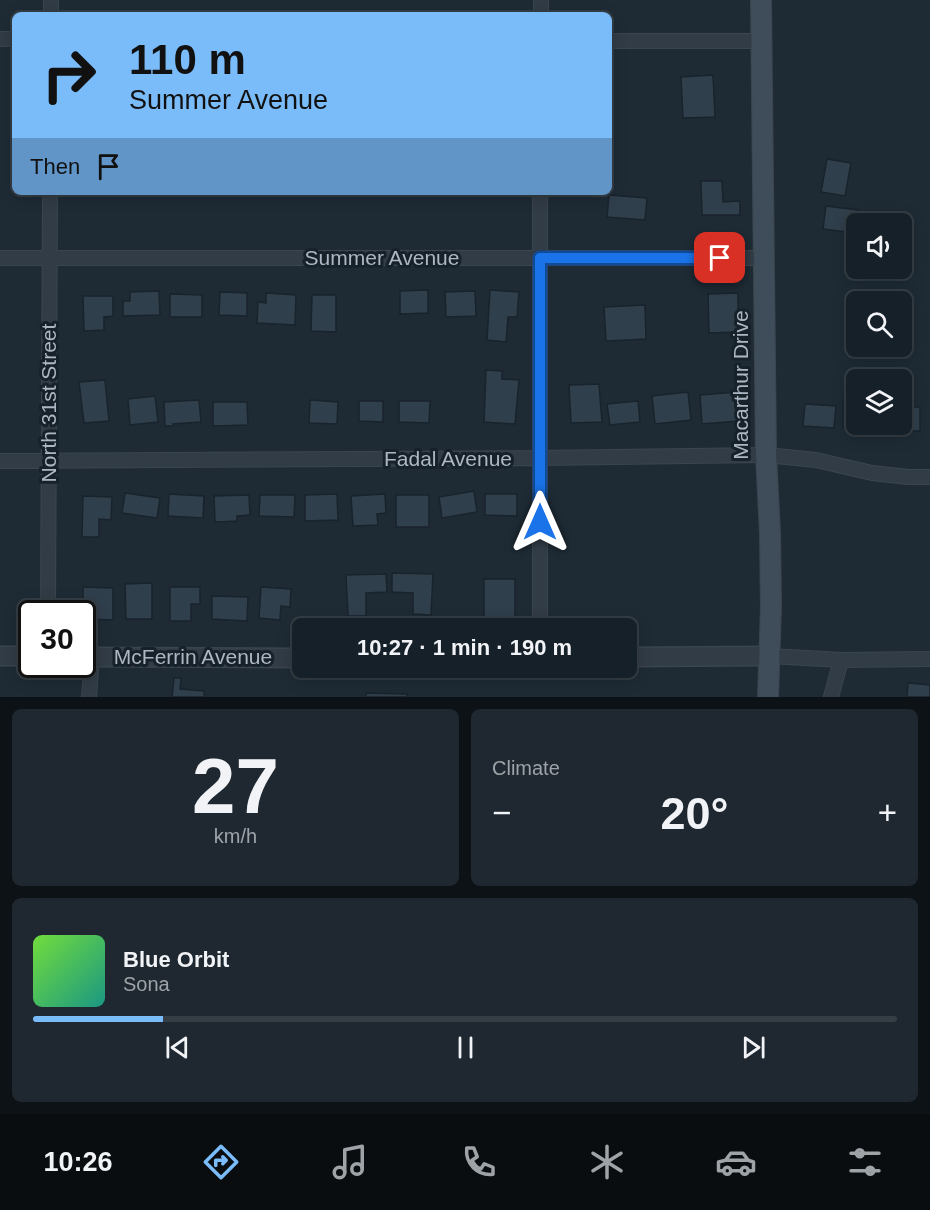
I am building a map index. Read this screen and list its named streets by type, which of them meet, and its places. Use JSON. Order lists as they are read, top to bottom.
{
  "streets": {
    "main road": ["Macarthur Drive"],
    "street": [
      "Summer Avenue",
      "North 31st Street",
      "Fadal Avenue",
      "McFerrin Avenue"
    ]
  },
  "crossings": [
    ["Summer Avenue", "Macarthur Drive"],
    ["Summer Avenue", "North 31st Street"],
    ["Macarthur Drive", "Fadal Avenue"],
    ["North 31st Street", "Fadal Avenue"]
  ],
  "page": {
    "turn": ["110 m", "Summer Avenue"],
    "then": "Then",
    "limit": "30",
    "trip": "10:27 · 1 min · 190 m",
    "tile": [
      ["27", "km/h"],
      "Climate"
    ],
    "heat": ["−", "20°", "+"],
    "song": ["Blue Orbit", "Sona"],
    "tabs": "10:26"
  }
}
